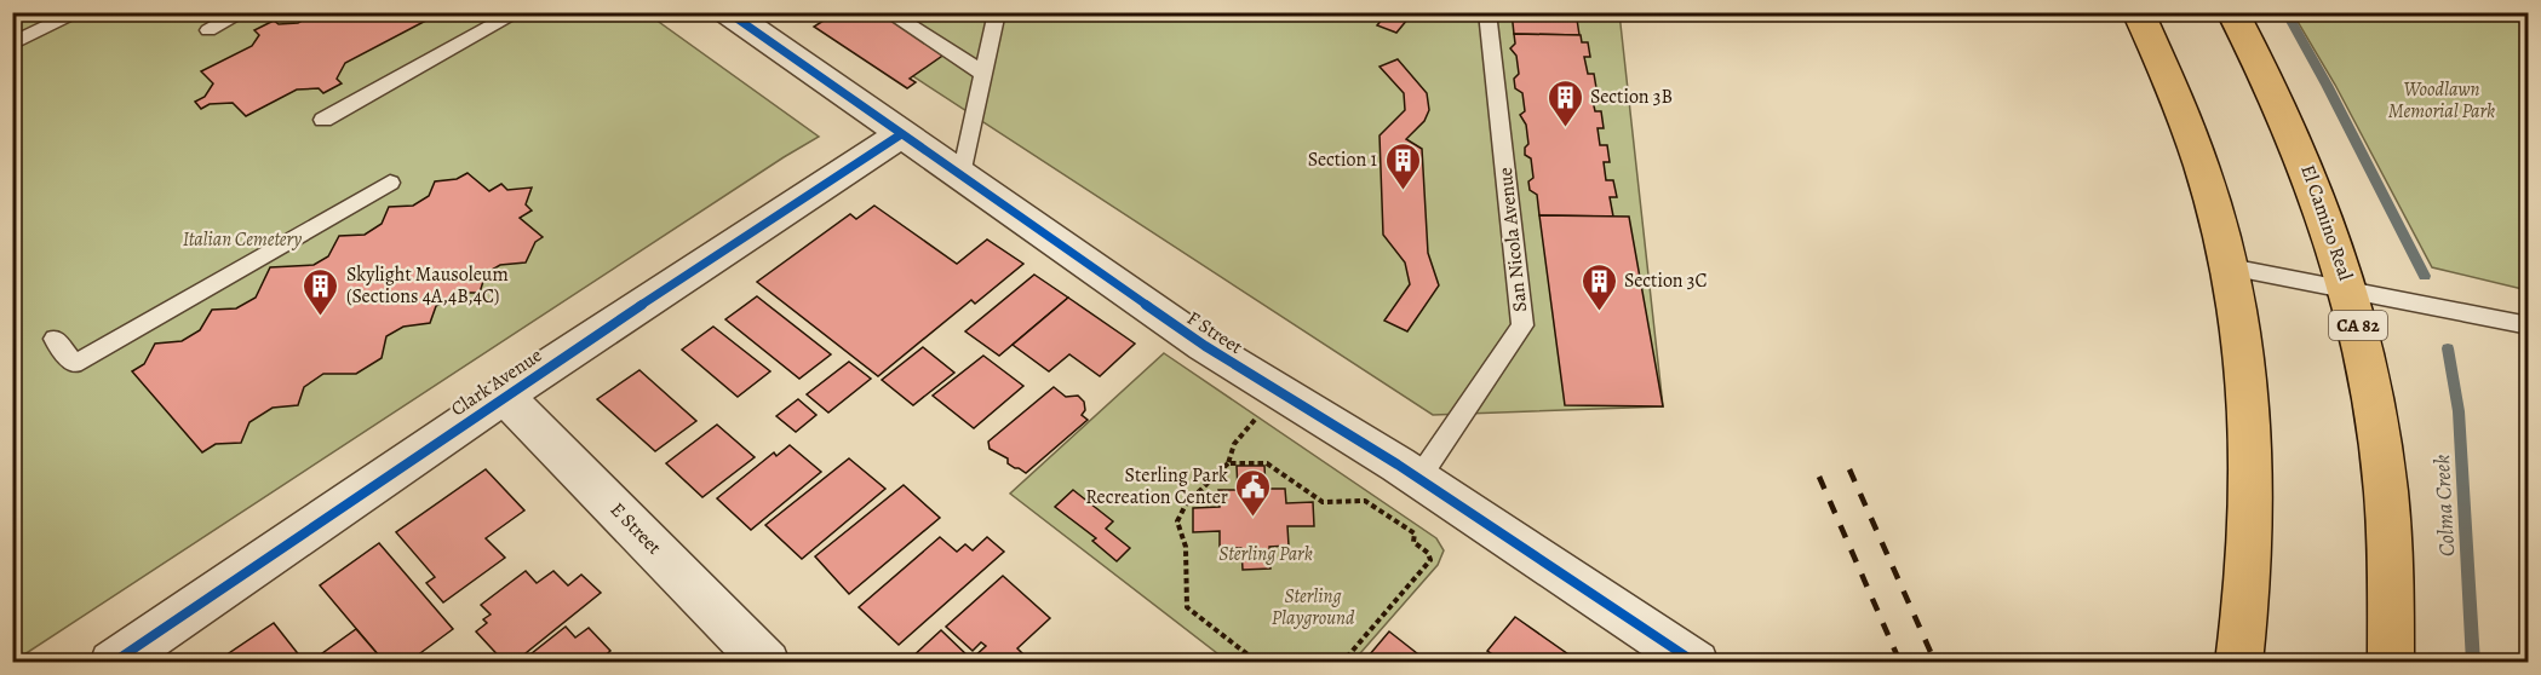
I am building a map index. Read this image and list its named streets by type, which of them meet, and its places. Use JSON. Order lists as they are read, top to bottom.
{
  "streets": {
    "main road": ["El Camino Real", "CA 82"],
    "street": ["F Street", "Clark Avenue", "E Street"],
    "lane": ["San Nicola Avenue"]
  },
  "crossings": [
    ["San Nicola Avenue", "F Street"],
    ["F Street", "Clark Avenue"],
    ["Clark Avenue", "E Street"]
  ],
  "water": ["Colma Creek"],
  "parks": [
    "Woodlawn Memorial Park",
    "Italian Cemetery",
    "Sterling Park",
    "Sterling Playground"
  ],
  "places": {
    "building": [
      "Section 3B",
      "Section 1",
      "Section 3C",
      "Skylight Mausoleum (Sections 4A,4B,4C)"
    ],
    "public building": ["Sterling Park Recreation Center"]
  }
}
